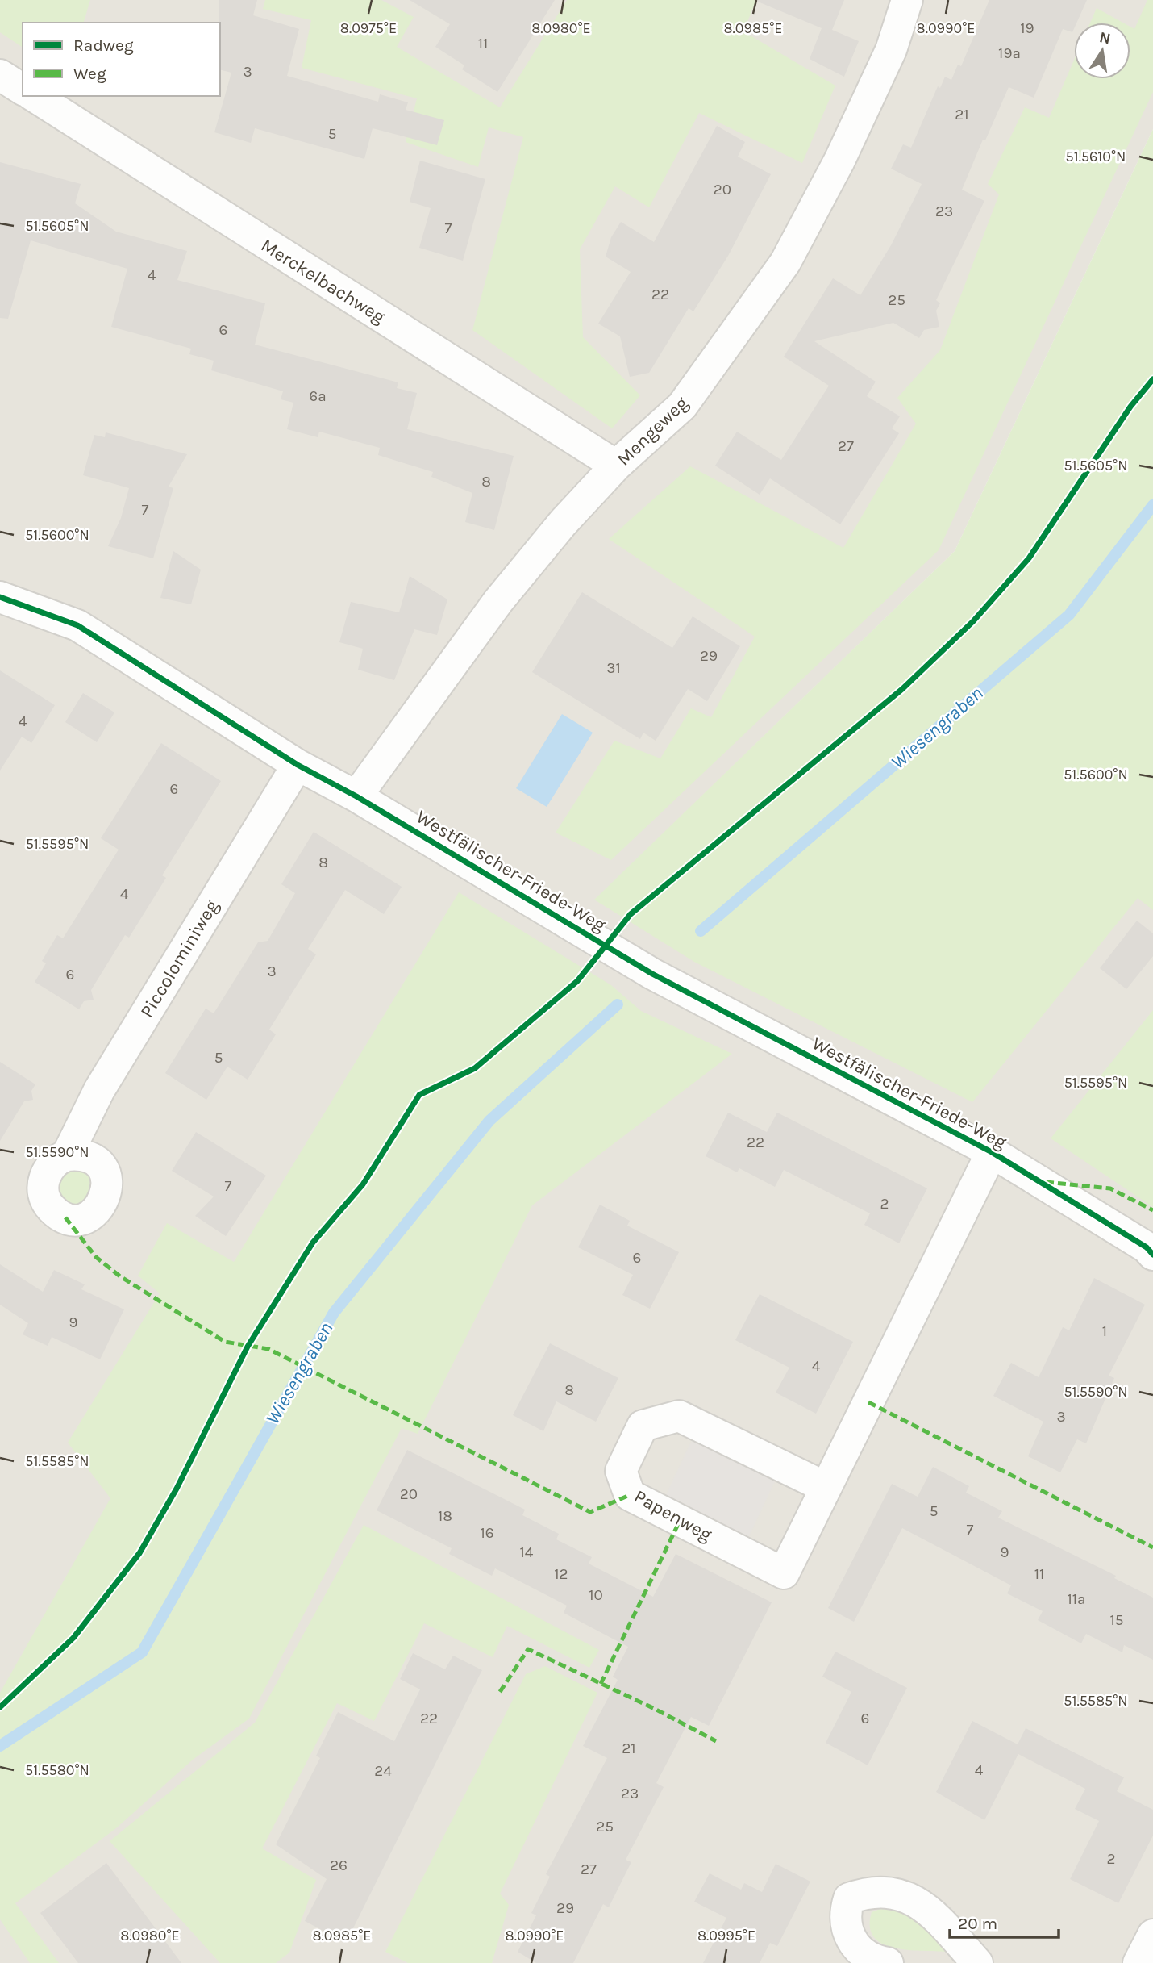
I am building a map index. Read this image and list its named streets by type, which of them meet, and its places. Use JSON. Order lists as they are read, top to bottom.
{
  "streets": {
    "street": [
      "Merckelbachweg",
      "Mengeweg",
      "Westfälischer-Friede-Weg",
      "Piccolominiweg",
      "Papenweg"
    ]
  },
  "crossings": [
    ["Merckelbachweg", "Mengeweg"],
    ["Mengeweg", "Westfälischer-Friede-Weg"],
    ["Westfälischer-Friede-Weg", "Piccolominiweg"],
    ["Westfälischer-Friede-Weg", "Papenweg"]
  ],
  "water": ["Wiesengraben"],
  "house_numbers": [
    "19",
    "11",
    "19a",
    "3",
    "21",
    "5",
    "20",
    "23",
    "7",
    "4",
    "22",
    "25",
    "6",
    "6a",
    "27",
    "8",
    "7",
    "29",
    "31",
    "4",
    "6",
    "8",
    "4",
    "3",
    "6",
    "5",
    "22",
    "7",
    "2",
    "6",
    "9",
    "1",
    "4",
    "8",
    "3",
    "20",
    "5",
    "18",
    "7",
    "16",
    "14",
    "9",
    "12",
    "11",
    "10",
    "11a",
    "15",
    "22",
    "6",
    "21",
    "4",
    "24",
    "23",
    "25",
    "2",
    "26",
    "27",
    "29"
  ],
  "legend": ["Radweg", "Weg"],
  "scale_bar": "20 m",
  "north": "top",
  "coordinates": [
    "8.0975°E",
    "8.0980°E",
    "8.0985°E",
    "8.0990°E",
    "51.5610°N",
    "51.5605°N",
    "51.5600°N",
    "51.5595°N",
    "51.5590°N",
    "51.5585°N",
    "51.5580°N",
    "8.0995°E"
  ]
}
